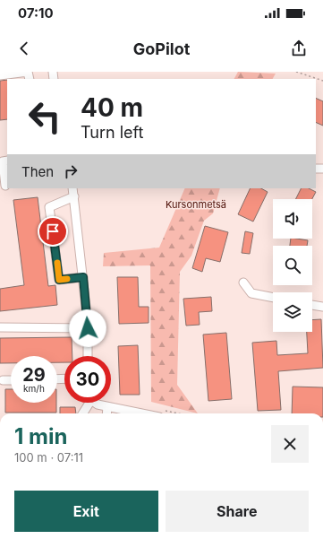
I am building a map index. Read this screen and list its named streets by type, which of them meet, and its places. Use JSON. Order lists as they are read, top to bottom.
{
  "parks": ["Kursonmetsä"],
  "page": {
    "status": "07:10",
    "header": "GoPilot",
    "turn": ["40 m", "Turn left"],
    "then": "Then",
    "speed": "29 km/h",
    "limit": "30",
    "heading": ["1 min", "100 m · 07:11"],
    "buttons": ["Exit", "Share"]
  }
}
